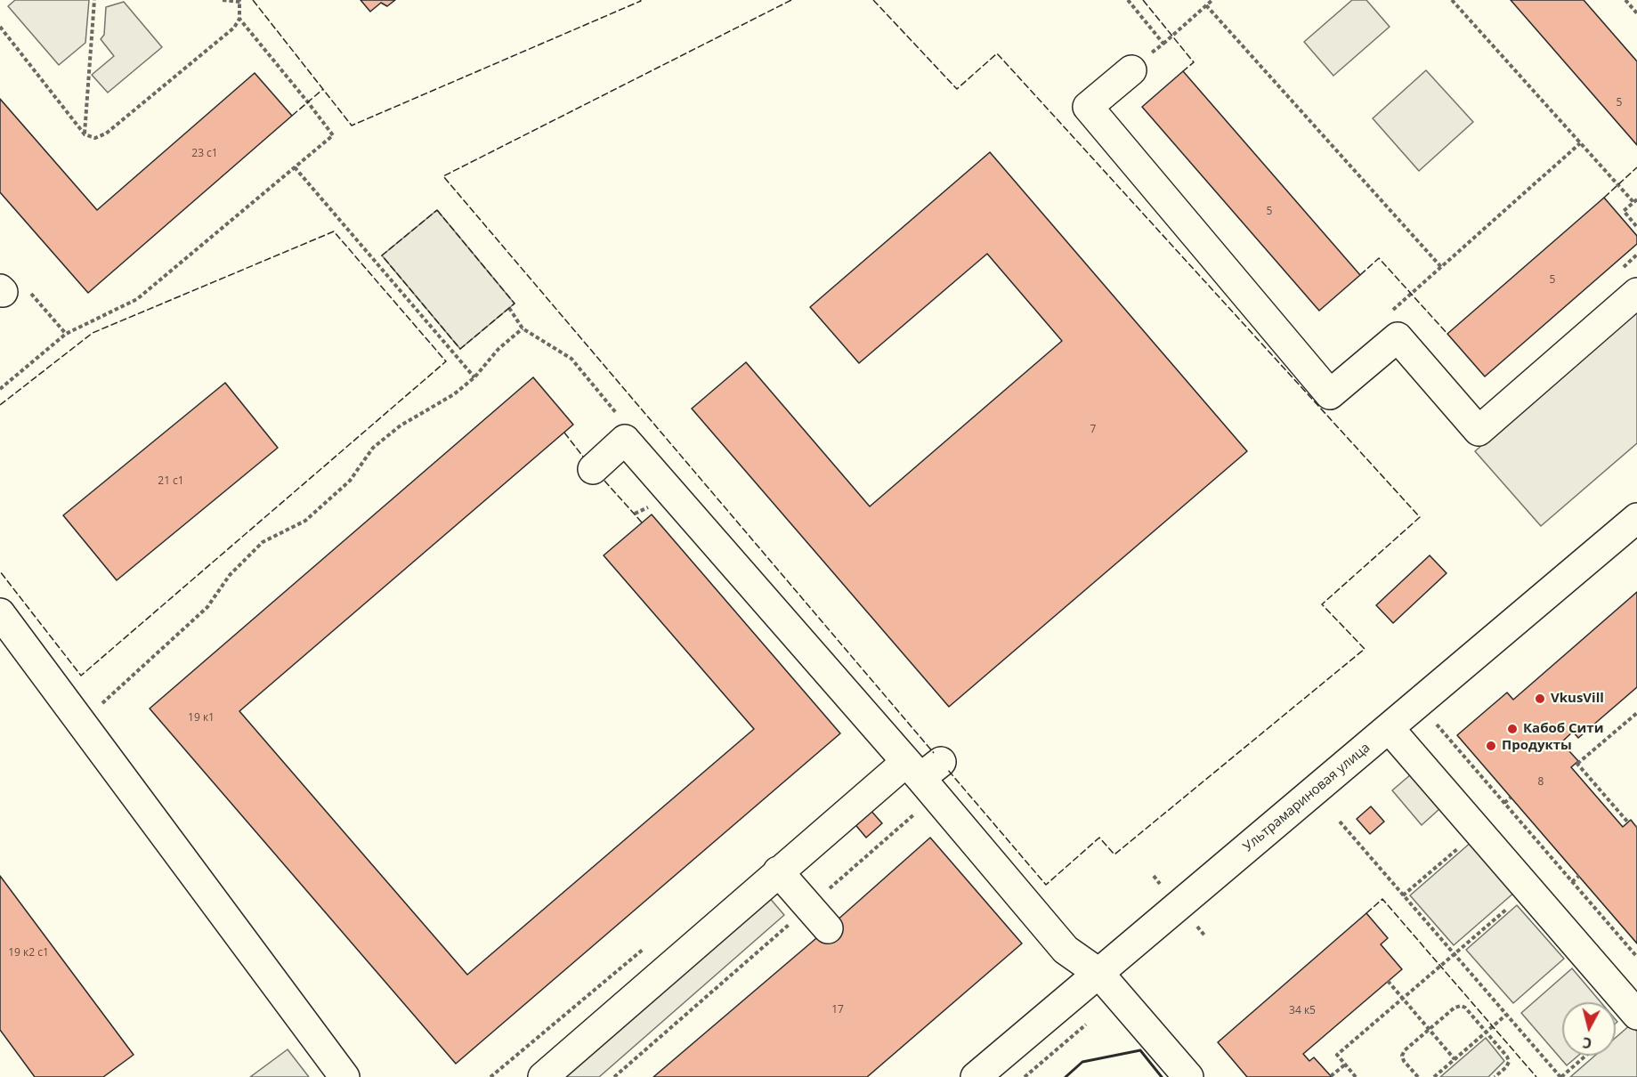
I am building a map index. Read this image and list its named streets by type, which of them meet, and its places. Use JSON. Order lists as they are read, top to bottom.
{
  "streets": {
    "street": ["Ультрамариновая улица"]
  },
  "places": ["VkusVill", "Кабоб Сити", "Продукты"],
  "house_numbers": [
    "5",
    "23 с1",
    "5",
    "5",
    "7",
    "21 с1",
    "19 к1",
    "8",
    "19 к2 с1",
    "17",
    "34 к5"
  ],
  "north": "bottom"
}
